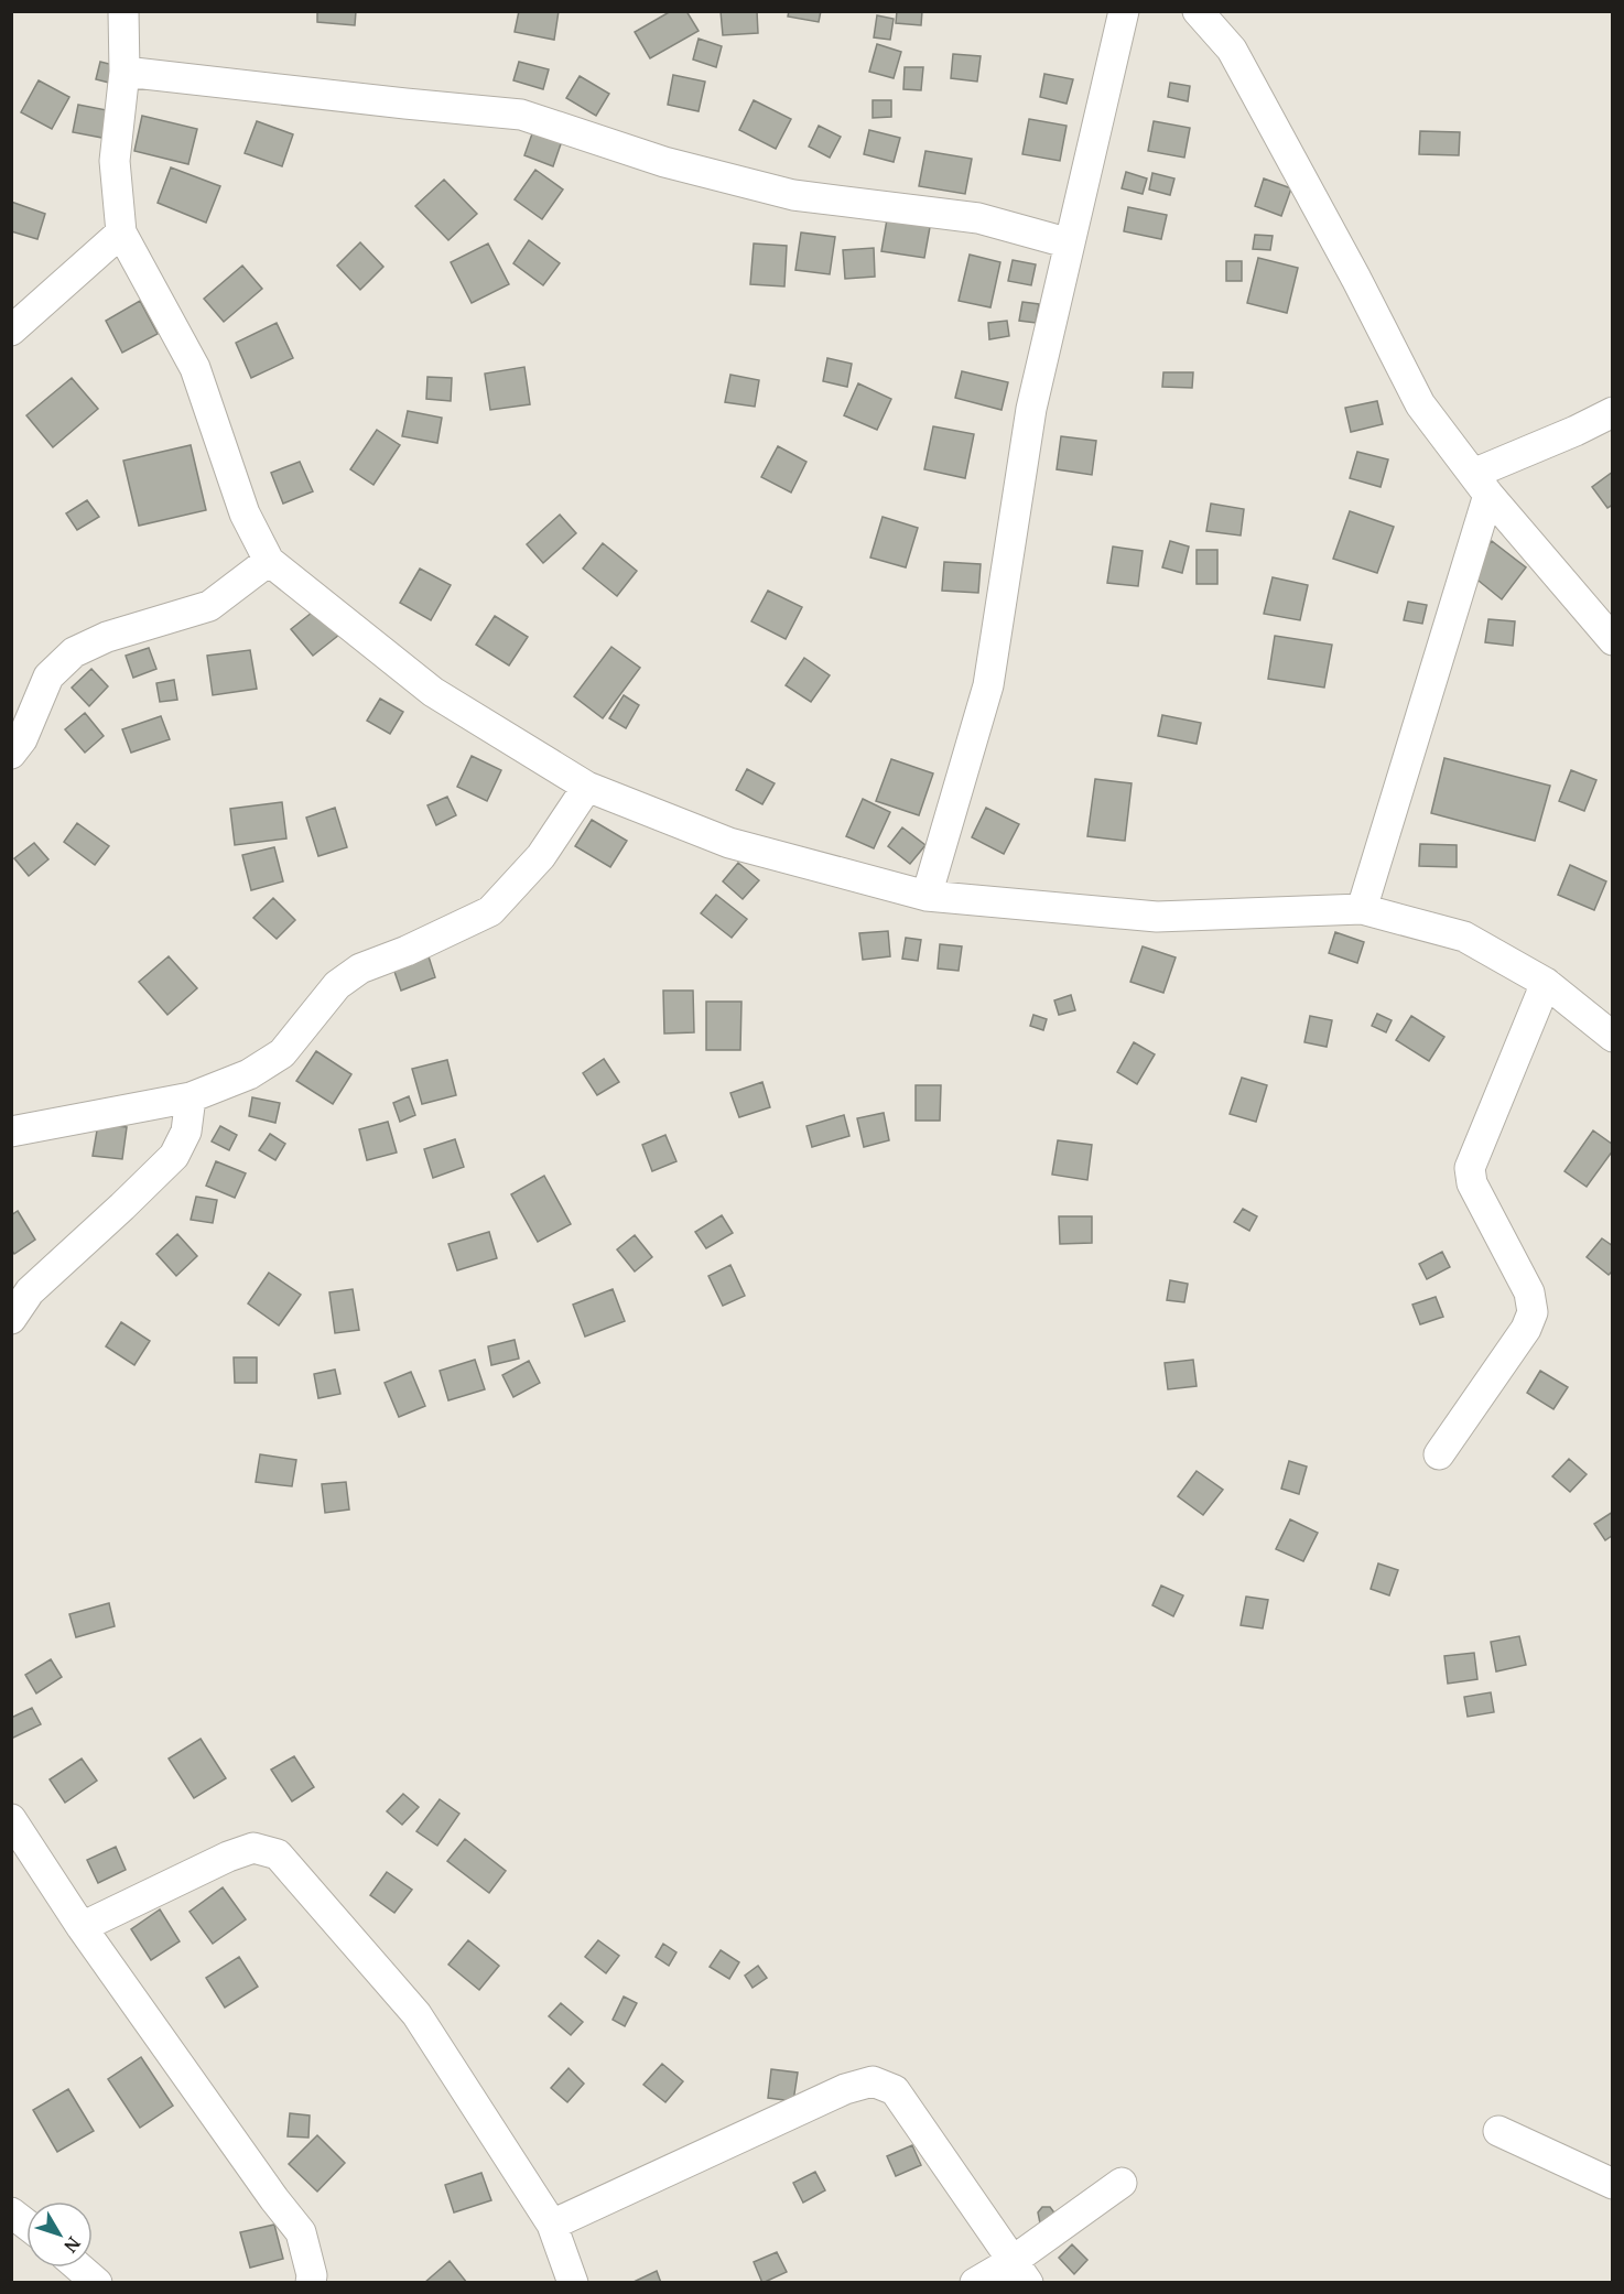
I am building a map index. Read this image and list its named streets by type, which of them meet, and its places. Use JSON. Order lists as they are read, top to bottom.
{
  "north": "bottom right"
}
